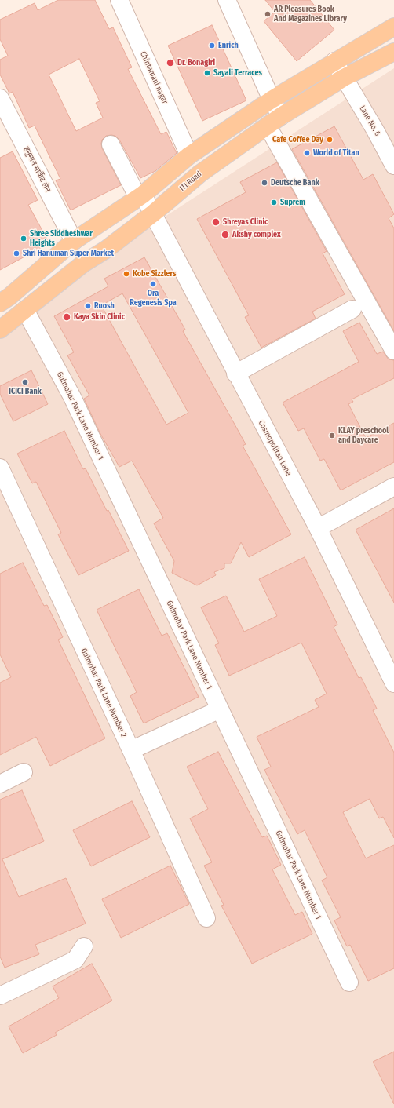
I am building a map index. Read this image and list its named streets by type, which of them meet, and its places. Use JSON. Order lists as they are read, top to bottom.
{
  "streets": {
    "main road": ["ITI Road"],
    "street": [
      "Chintamani nagar",
      "Lane No. 6",
      "हनुमान मार्केट लेन",
      "Gulmohar Park Lane Number 1",
      "Cosmopolitan Lane",
      "Gulmohar Park Lane Number 2"
    ]
  },
  "crossings": [
    ["Lane No. 6", "ITI Road"],
    ["ITI Road", "Gulmohar Park Lane Number 1"],
    ["ITI Road", "Cosmopolitan Lane"]
  ],
  "places": [
    "AR Pleasures Book And Magazines Library",
    "Enrich",
    "Dr. Bonagiri",
    "Sayali Terraces",
    "Cafe Coffee Day",
    "World of Titan",
    "Deutsche Bank",
    "Suprem",
    "Shreyas Clinic",
    "Akshy complex",
    "Shree Siddheshwar Heights",
    "Shri Hanuman Super Market",
    "Kobe Sizzlers",
    "Ora Regenesis Spa",
    "Ruosh",
    "Kaya Skin Clinic",
    "ICICI Bank",
    "KLAY preschool and Daycare"
  ]
}
